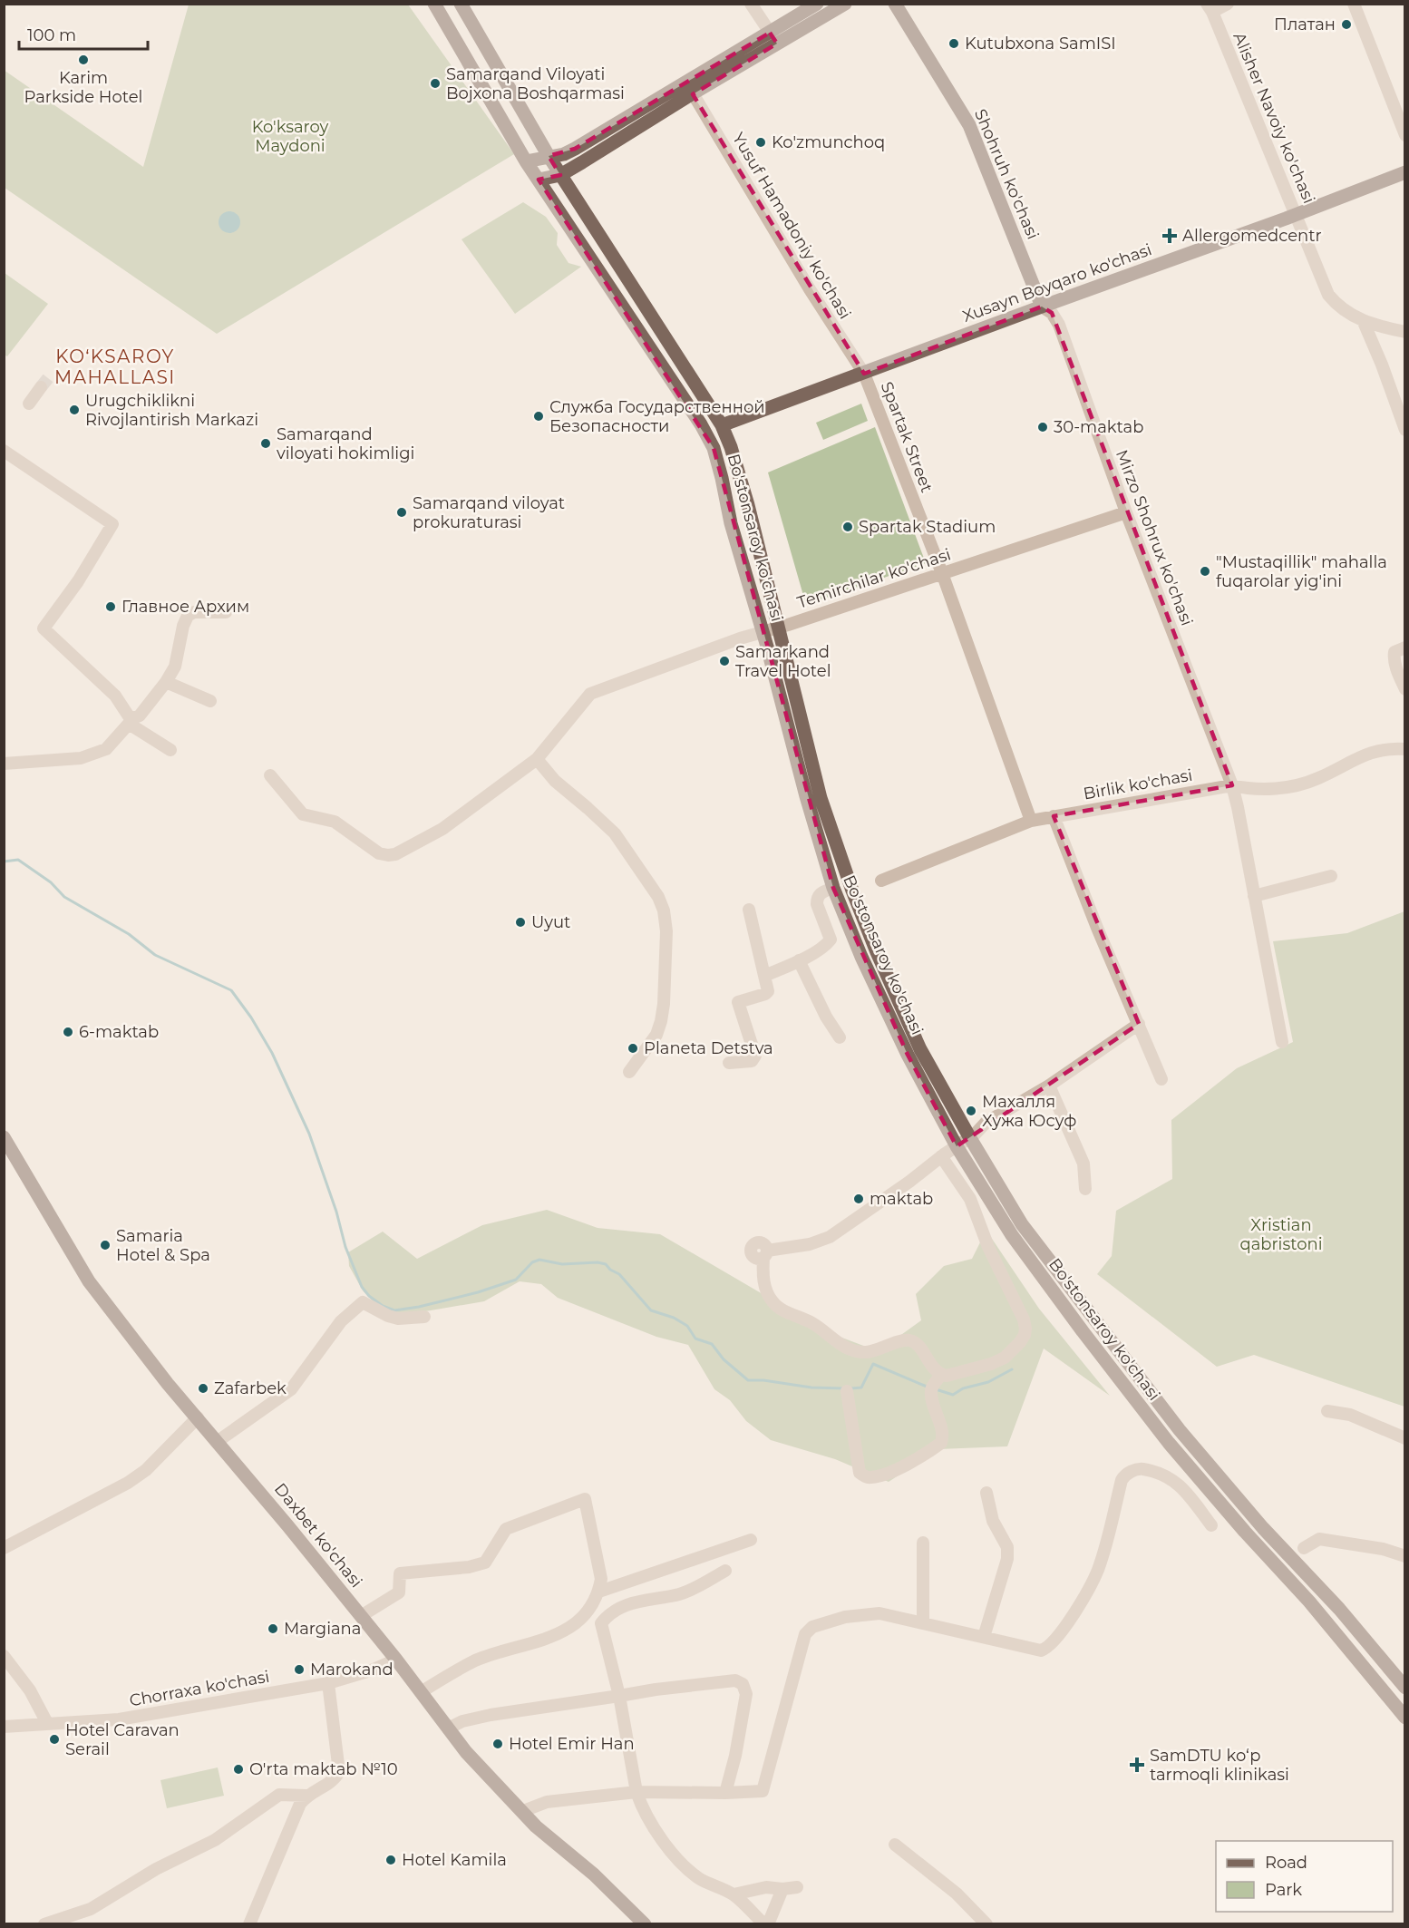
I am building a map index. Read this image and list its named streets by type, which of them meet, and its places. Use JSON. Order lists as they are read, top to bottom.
{
  "streets": {
    "main road": [
      "Shohruh ko'chasi",
      "Xusayn Boyqaro ko'chasi",
      "Bo'stonsaroy ko'chasi",
      "Daxbet ko'chasi"
    ],
    "street": [
      "Alisher Navoiy ko'chasi",
      "Yusuf Hamadoniy ko'chasi",
      "Spartak Street",
      "Mirzo Shohrux ko'chasi",
      "Temirchilar ko'chasi",
      "Birlik ko'chasi",
      "Chorraxa ko'chasi"
    ]
  },
  "crossings": [
    ["Alisher Navoiy ko'chasi", "Xusayn Boyqaro ko'chasi"],
    ["Shohruh ko'chasi", "Xusayn Boyqaro ko'chasi"],
    ["Shohruh ko'chasi", "Mirzo Shohrux ko'chasi"],
    ["Yusuf Hamadoniy ko'chasi", "Xusayn Boyqaro ko'chasi"],
    ["Yusuf Hamadoniy ko'chasi", "Spartak Street"],
    ["Xusayn Boyqaro ko'chasi", "Spartak Street"],
    ["Xusayn Boyqaro ko'chasi", "Bo'stonsaroy ko'chasi"],
    ["Xusayn Boyqaro ko'chasi", "Mirzo Shohrux ko'chasi"],
    ["Spartak Street", "Temirchilar ko'chasi"],
    ["Spartak Street", "Birlik ko'chasi"],
    ["Bo'stonsaroy ko'chasi", "Temirchilar ko'chasi"],
    ["Mirzo Shohrux ko'chasi", "Temirchilar ko'chasi"],
    ["Mirzo Shohrux ko'chasi", "Birlik ko'chasi"],
    ["Daxbet ko'chasi", "Chorraxa ko'chasi"]
  ],
  "districts": ["KO‘KSAROY MAHALLASI"],
  "parks": ["Ko'ksaroy Maydoni", "Xristian qabristoni"],
  "places": {
    "other": [
      "Платан",
      "Kutubxona SamISI",
      "Karim Parkside Hotel",
      "Samarqand Viloyati Bojxona Boshqarmasi",
      "Ko'zmunchoq",
      "Urugchiklikni Rivojlantirish Markazi",
      "Служба Государственной Безопасности",
      "30-maktab",
      "Samarqand viloyati hokimligi",
      "Samarqand viloyat prokuraturasi",
      "Spartak Stadium",
      "\"Mustaqillik\" mahalla fuqarolar yig'ini",
      "Главное Архим",
      "Samarkand Travel Hotel",
      "Uyut",
      "6-maktab",
      "Planeta Detstva",
      "Махалля Хужа Юсуф",
      "maktab",
      "Samaria Hotel & Spa",
      "Zafarbek",
      "Margiana",
      "Marokand",
      "Hotel Caravan Serail",
      "Hotel Emir Han",
      "O'rta maktab №10",
      "Hotel Kamila"
    ],
    "health": ["Allergomedcentr", "SamDTU ko‘p tarmoqli klinikasi"]
  },
  "legend": ["Road", "Park"],
  "scale_bar": "100 m"
}
